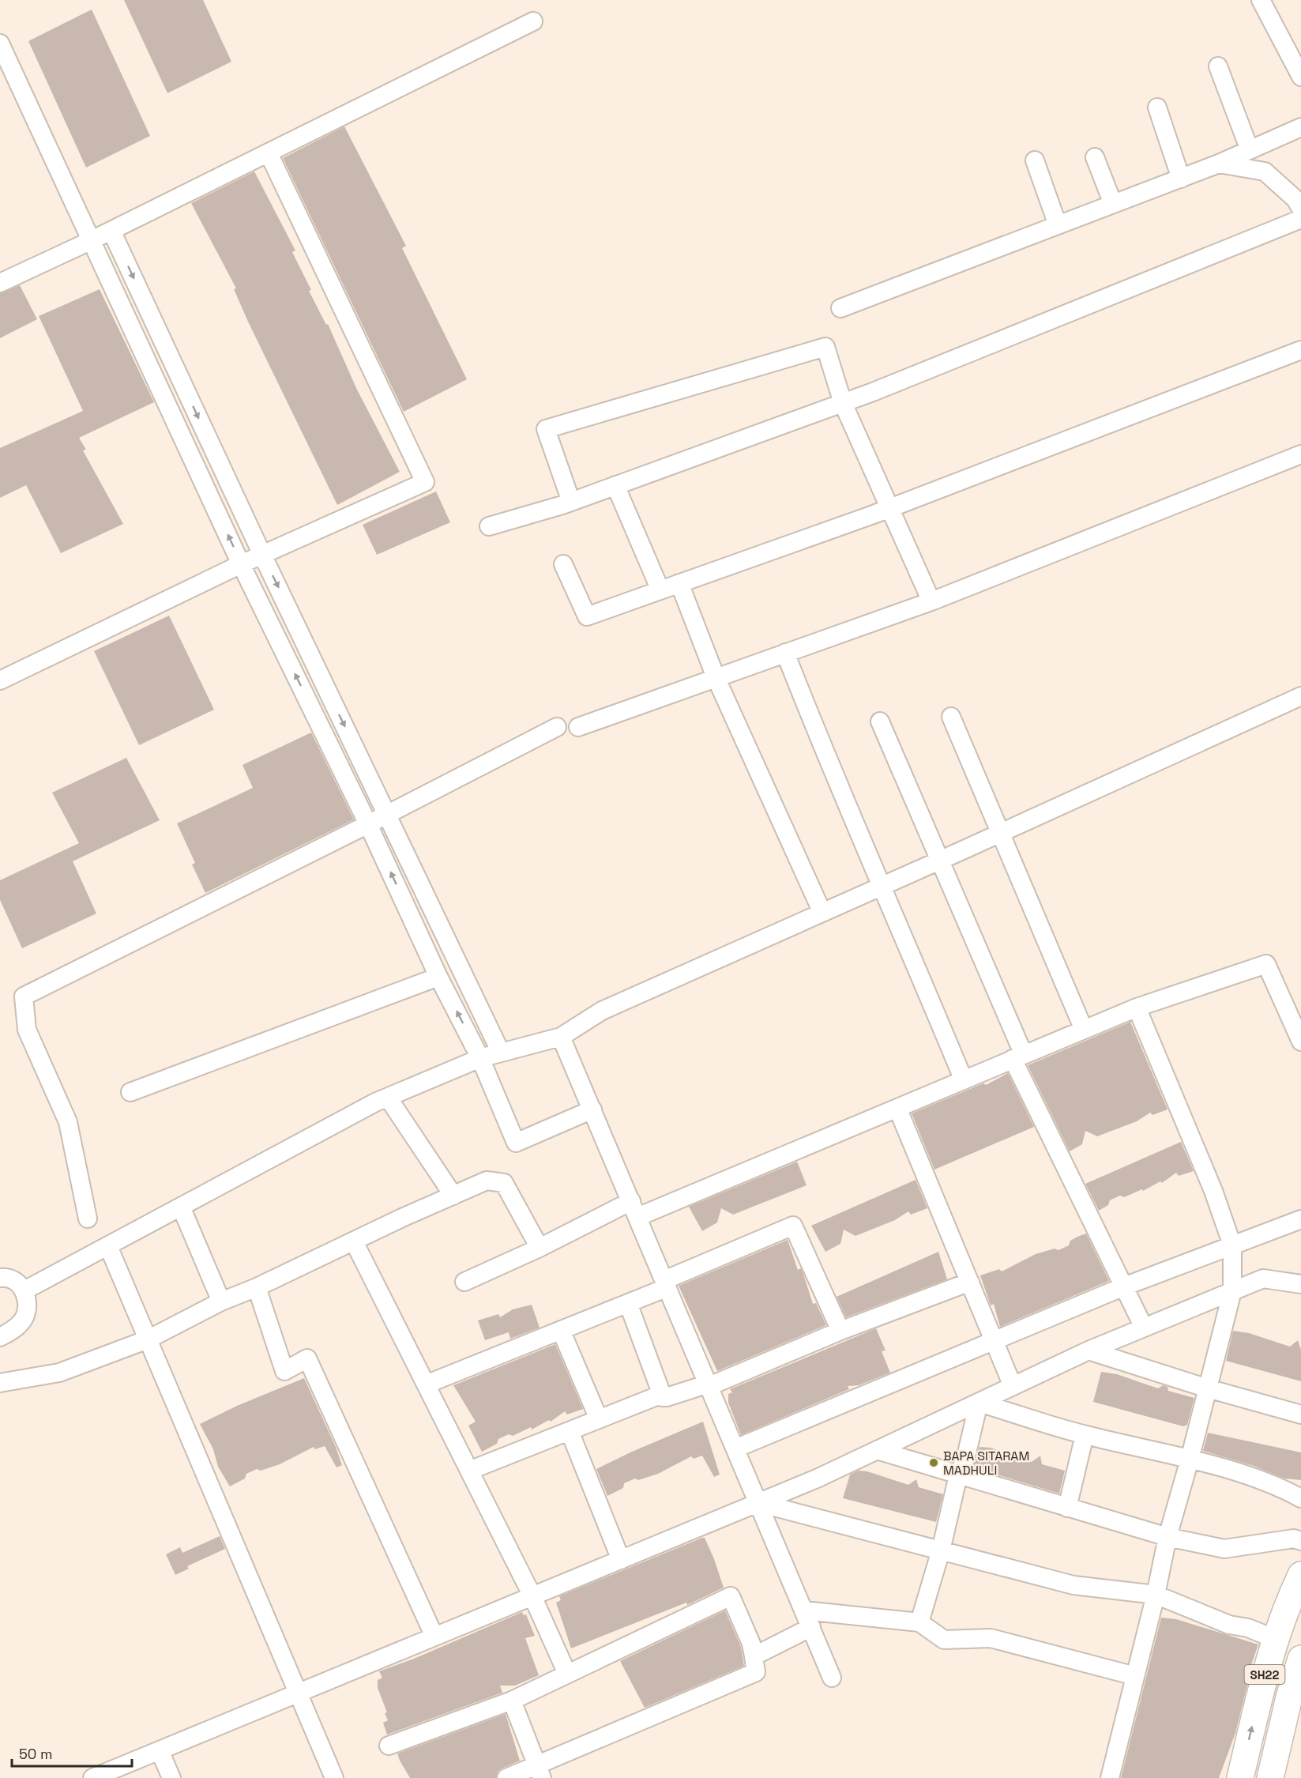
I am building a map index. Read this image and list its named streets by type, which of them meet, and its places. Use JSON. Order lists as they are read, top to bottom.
{
  "streets": {
    "main road": ["SH22"]
  },
  "places": ["BAPA SITARAM MADHULI"],
  "scale_bar": "50 m"
}
